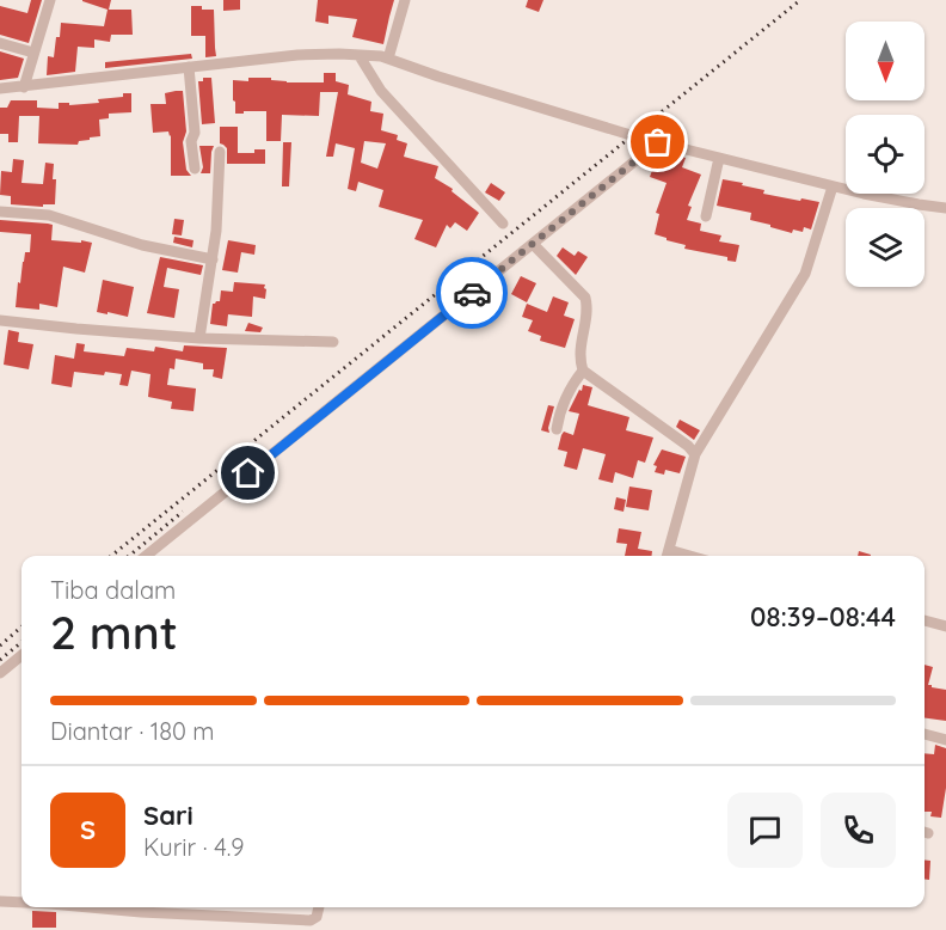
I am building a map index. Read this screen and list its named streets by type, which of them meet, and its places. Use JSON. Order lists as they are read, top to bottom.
{
  "north": "bottom",
  "page": {
    "heading": ["2 mnt", "Tiba dalam", "08:39–08:44"],
    "panel": ["Sari", "Kurir · 4.9"],
    "bar": "Diantar · 180 m",
    "round": "S"
  }
}
